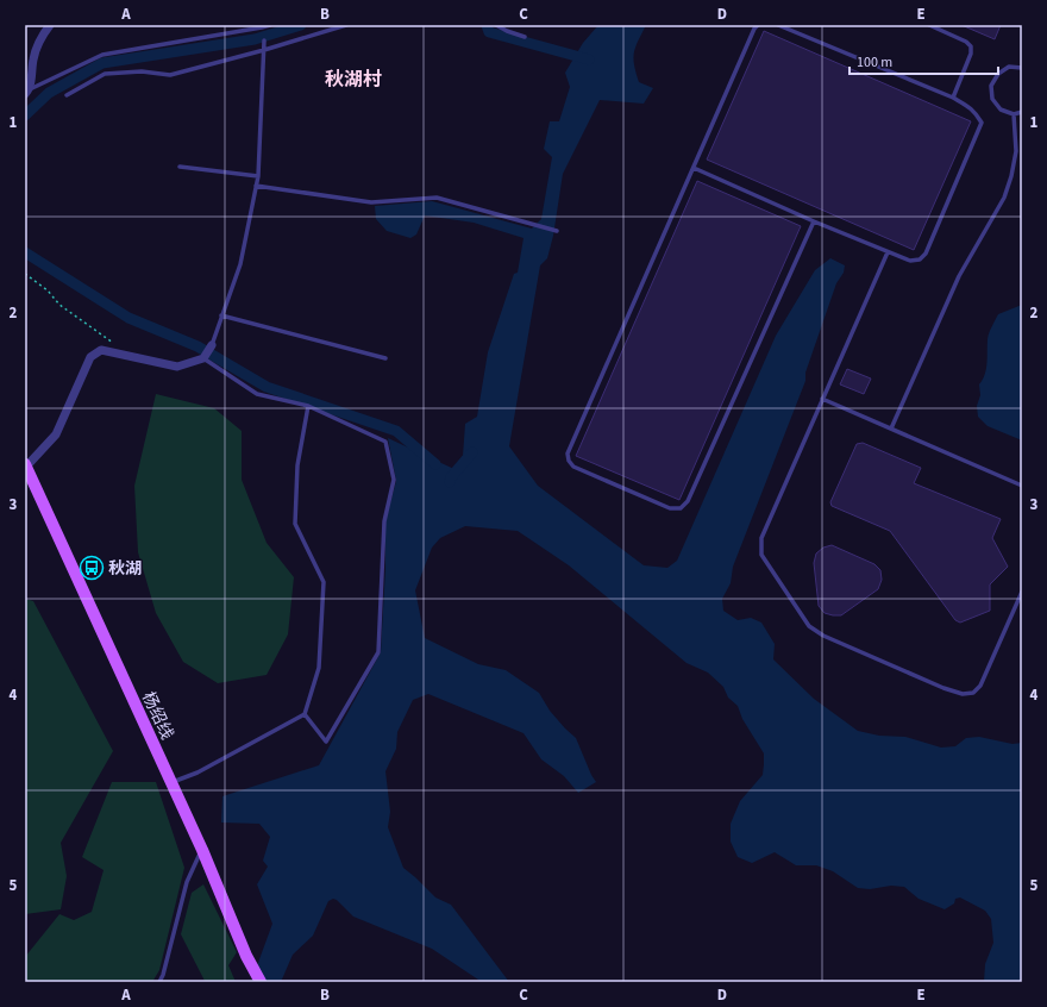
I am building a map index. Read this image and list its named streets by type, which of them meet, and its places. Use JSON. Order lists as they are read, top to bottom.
{
  "streets": {
    "main road": ["杨绍线"]
  },
  "districts": ["秋湖村"],
  "places": {
    "bus stop": ["秋湖"]
  },
  "scale_bar": "100 m",
  "grid": {
    "columns": [
      "A",
      "B",
      "C",
      "D",
      "E"
    ],
    "rows": [
      "1",
      "2",
      "3",
      "4",
      "5"
    ]
  }
}
